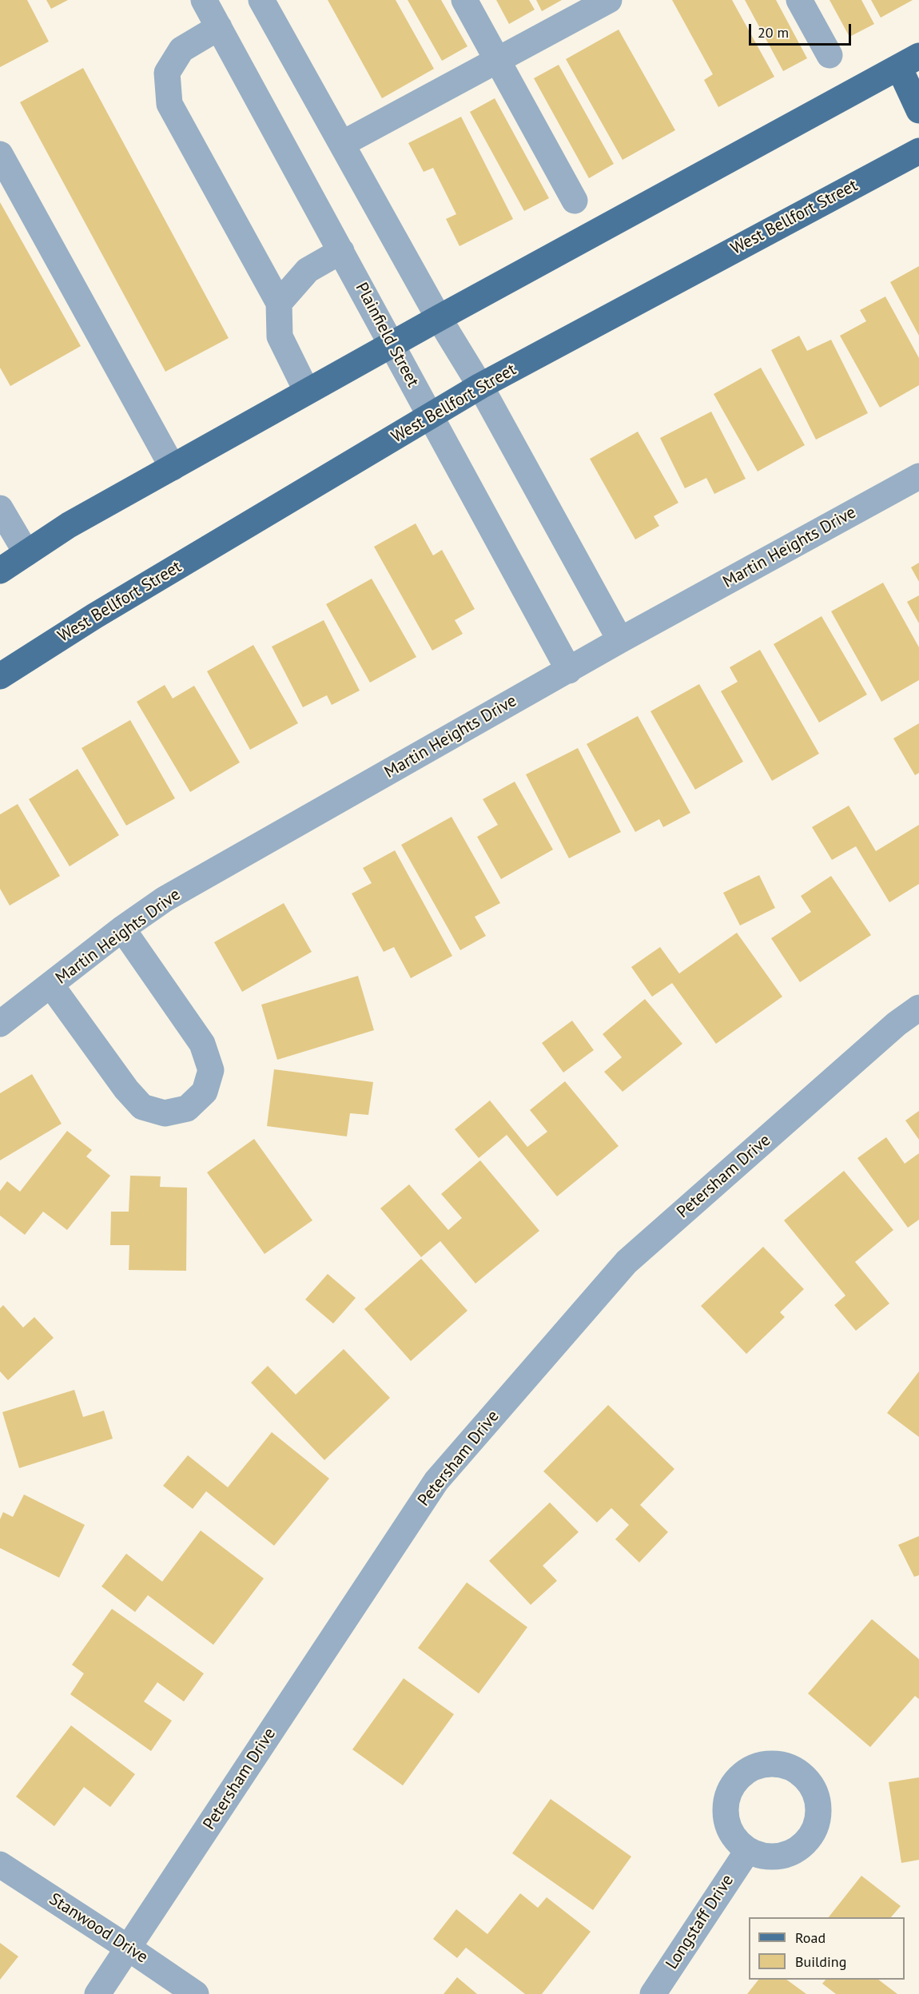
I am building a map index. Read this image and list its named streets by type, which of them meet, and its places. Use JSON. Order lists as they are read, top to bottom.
{
  "streets": {
    "main road": ["West Bellfort Street"],
    "street": [
      "Plainfield Street",
      "Martin Heights Drive",
      "Petersham Drive",
      "Longstaff Drive",
      "Stanwood Drive"
    ]
  },
  "crossings": [
    ["West Bellfort Street", "Plainfield Street"],
    ["Plainfield Street", "Martin Heights Drive"],
    ["Petersham Drive", "Stanwood Drive"]
  ],
  "legend": ["Road", "Building"],
  "scale_bar": "20 m"
}
